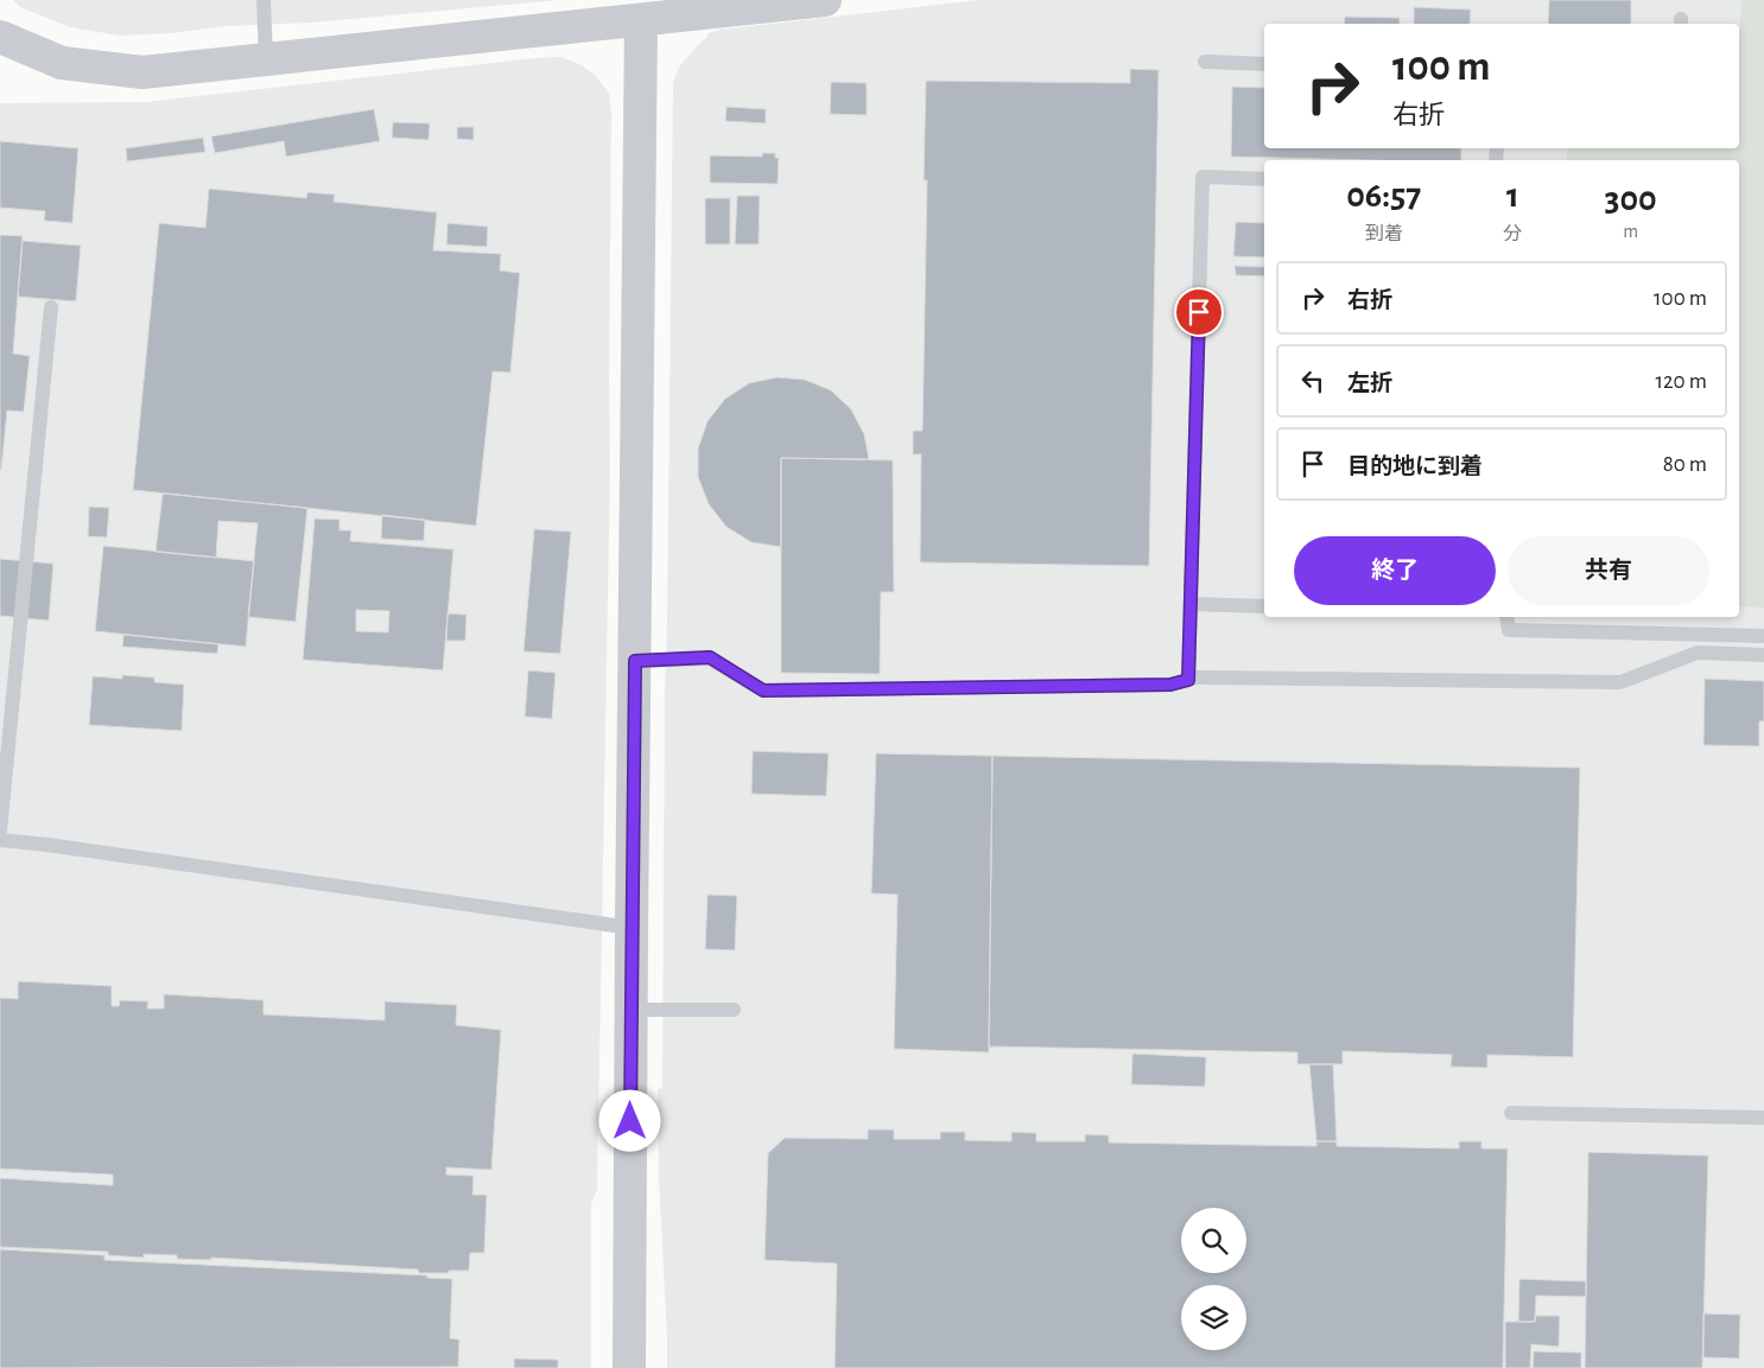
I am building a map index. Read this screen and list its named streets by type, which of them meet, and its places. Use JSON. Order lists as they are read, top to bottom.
{
  "page": {
    "turn": ["100 m", "右折"],
    "eta": [
      "06:57",
      "到着",
      "1",
      "分",
      "300",
      "m"
    ],
    "list": [
      {
        "name": "右折",
        "value": "100 m"
      },
      {
        "name": "左折",
        "value": "120 m"
      },
      {
        "name": "目的地に到着",
        "value": "80 m"
      }
    ],
    "buttons": ["終了", "共有"]
  }
}
